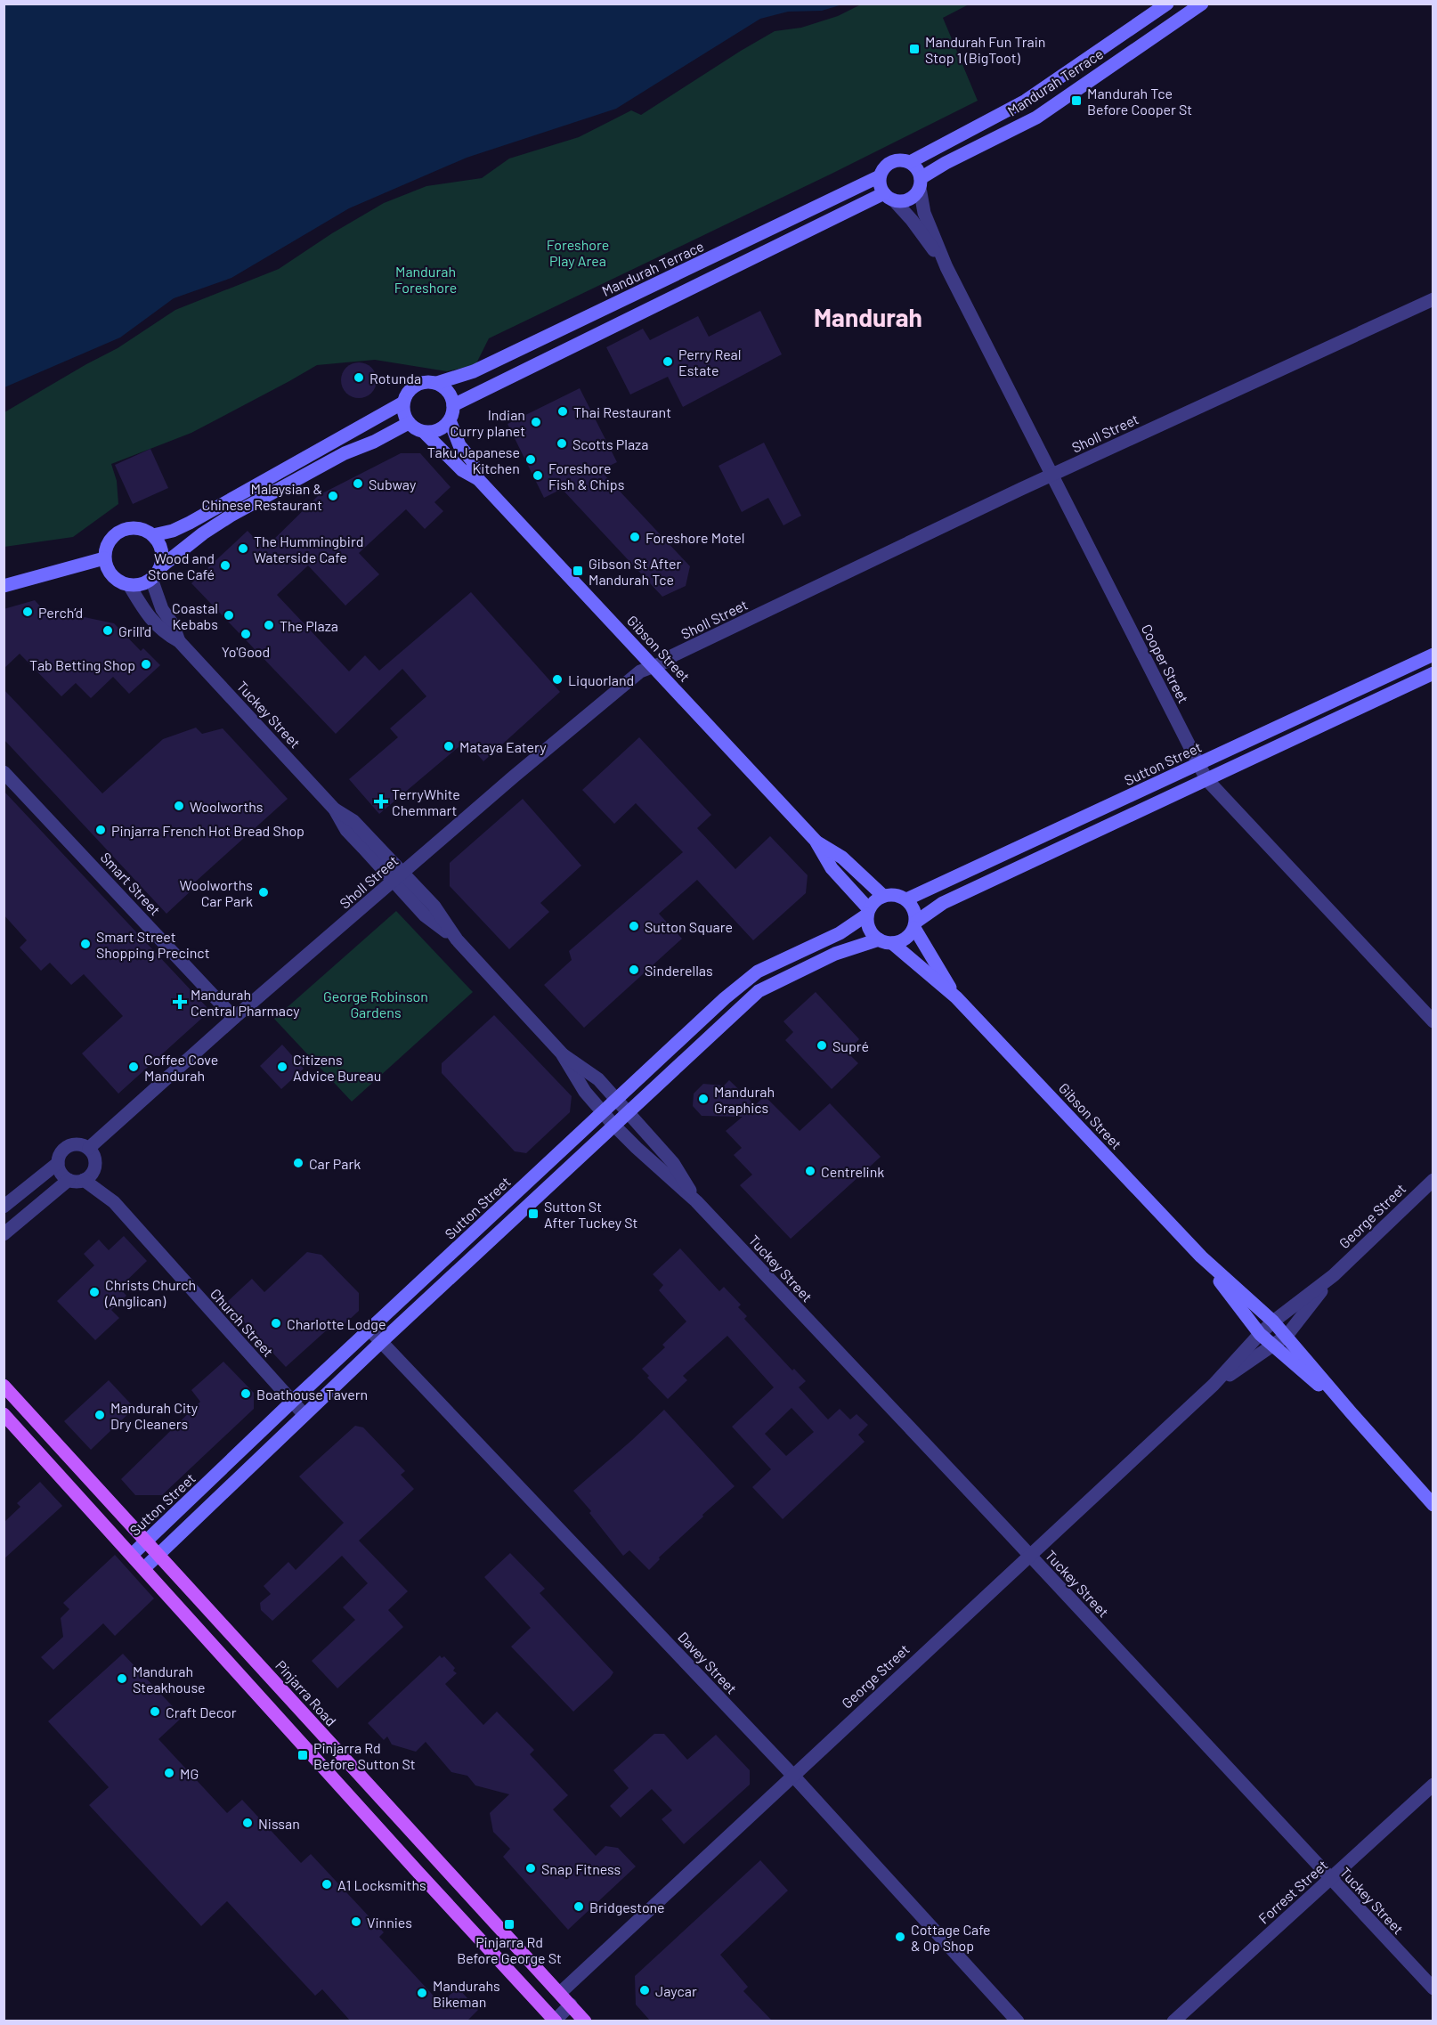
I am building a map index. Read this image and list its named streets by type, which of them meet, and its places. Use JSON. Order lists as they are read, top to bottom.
{
  "streets": {
    "main road": ["Pinjarra Road"],
    "street": [
      "Mandurah Terrace",
      "Sholl Street",
      "Gibson Street",
      "Cooper Street",
      "Tuckey Street",
      "Sutton Street",
      "Smart Street",
      "George Street",
      "Church Street",
      "Davey Street",
      "Forrest Street"
    ]
  },
  "crossings": [
    ["Mandurah Terrace", "Gibson Street"],
    ["Mandurah Terrace", "Cooper Street"],
    ["Sholl Street", "Gibson Street"],
    ["Sholl Street", "Cooper Street"],
    ["Sholl Street", "Tuckey Street"],
    ["Sholl Street", "Smart Street"],
    ["Sholl Street", "Church Street"],
    ["Gibson Street", "Sutton Street"],
    ["Gibson Street", "George Street"],
    ["Cooper Street", "Sutton Street"],
    ["Tuckey Street", "Sutton Street"],
    ["Tuckey Street", "George Street"],
    ["Tuckey Street", "Forrest Street"],
    ["Sutton Street", "Church Street"],
    ["Sutton Street", "Davey Street"],
    ["Sutton Street", "Pinjarra Road"],
    ["George Street", "Davey Street"],
    ["George Street", "Pinjarra Road"]
  ],
  "districts": ["Mandurah"],
  "parks": ["Foreshore Play Area", "Mandurah Foreshore", "George Robinson Gardens"],
  "places": {
    "transit": [
      "Mandurah Fun Train Stop 1 (BigToot)",
      "Mandurah Tce Before Cooper St",
      "Gibson St After Mandurah Tce",
      "Sutton St After Tuckey St",
      "Pinjarra Rd Before Sutton St",
      "Pinjarra Rd Before George St"
    ],
    "other": [
      "Perry Real Estate",
      "Rotunda",
      "Thai Restaurant",
      "Indian Curry planet",
      "Scotts Plaza",
      "Taku Japanese Kitchen",
      "Foreshore Fish & Chips",
      "Subway",
      "Malaysian & Chinese Restaurant",
      "Foreshore Motel",
      "The Hummingbird Waterside Cafe",
      "Wood and Stone Café",
      "Perch’d",
      "Coastal Kebabs",
      "The Plaza",
      "Grill'd",
      "Yo'Good",
      "Tab Betting Shop",
      "Liquorland",
      "Mataya Eatery",
      "Woolworths",
      "Pinjarra French Hot Bread Shop",
      "Woolworths Car Park",
      "Sutton Square",
      "Smart Street Shopping Precinct",
      "Sinderellas",
      "Supré",
      "Coffee Cove Mandurah",
      "Citizens Advice Bureau",
      "Mandurah Graphics",
      "Car Park",
      "Centrelink",
      "Christs Church (Anglican)",
      "Charlotte Lodge",
      "Boathouse Tavern",
      "Mandurah City Dry Cleaners",
      "Mandurah Steakhouse",
      "Craft Decor",
      "MG",
      "Nissan",
      "Snap Fitness",
      "A1 Locksmiths",
      "Bridgestone",
      "Vinnies",
      "Cottage Cafe & Op Shop",
      "Jaycar",
      "Mandurahs Bikeman"
    ],
    "health": ["TerryWhite Chemmart", "Mandurah Central Pharmacy"]
  }
}
